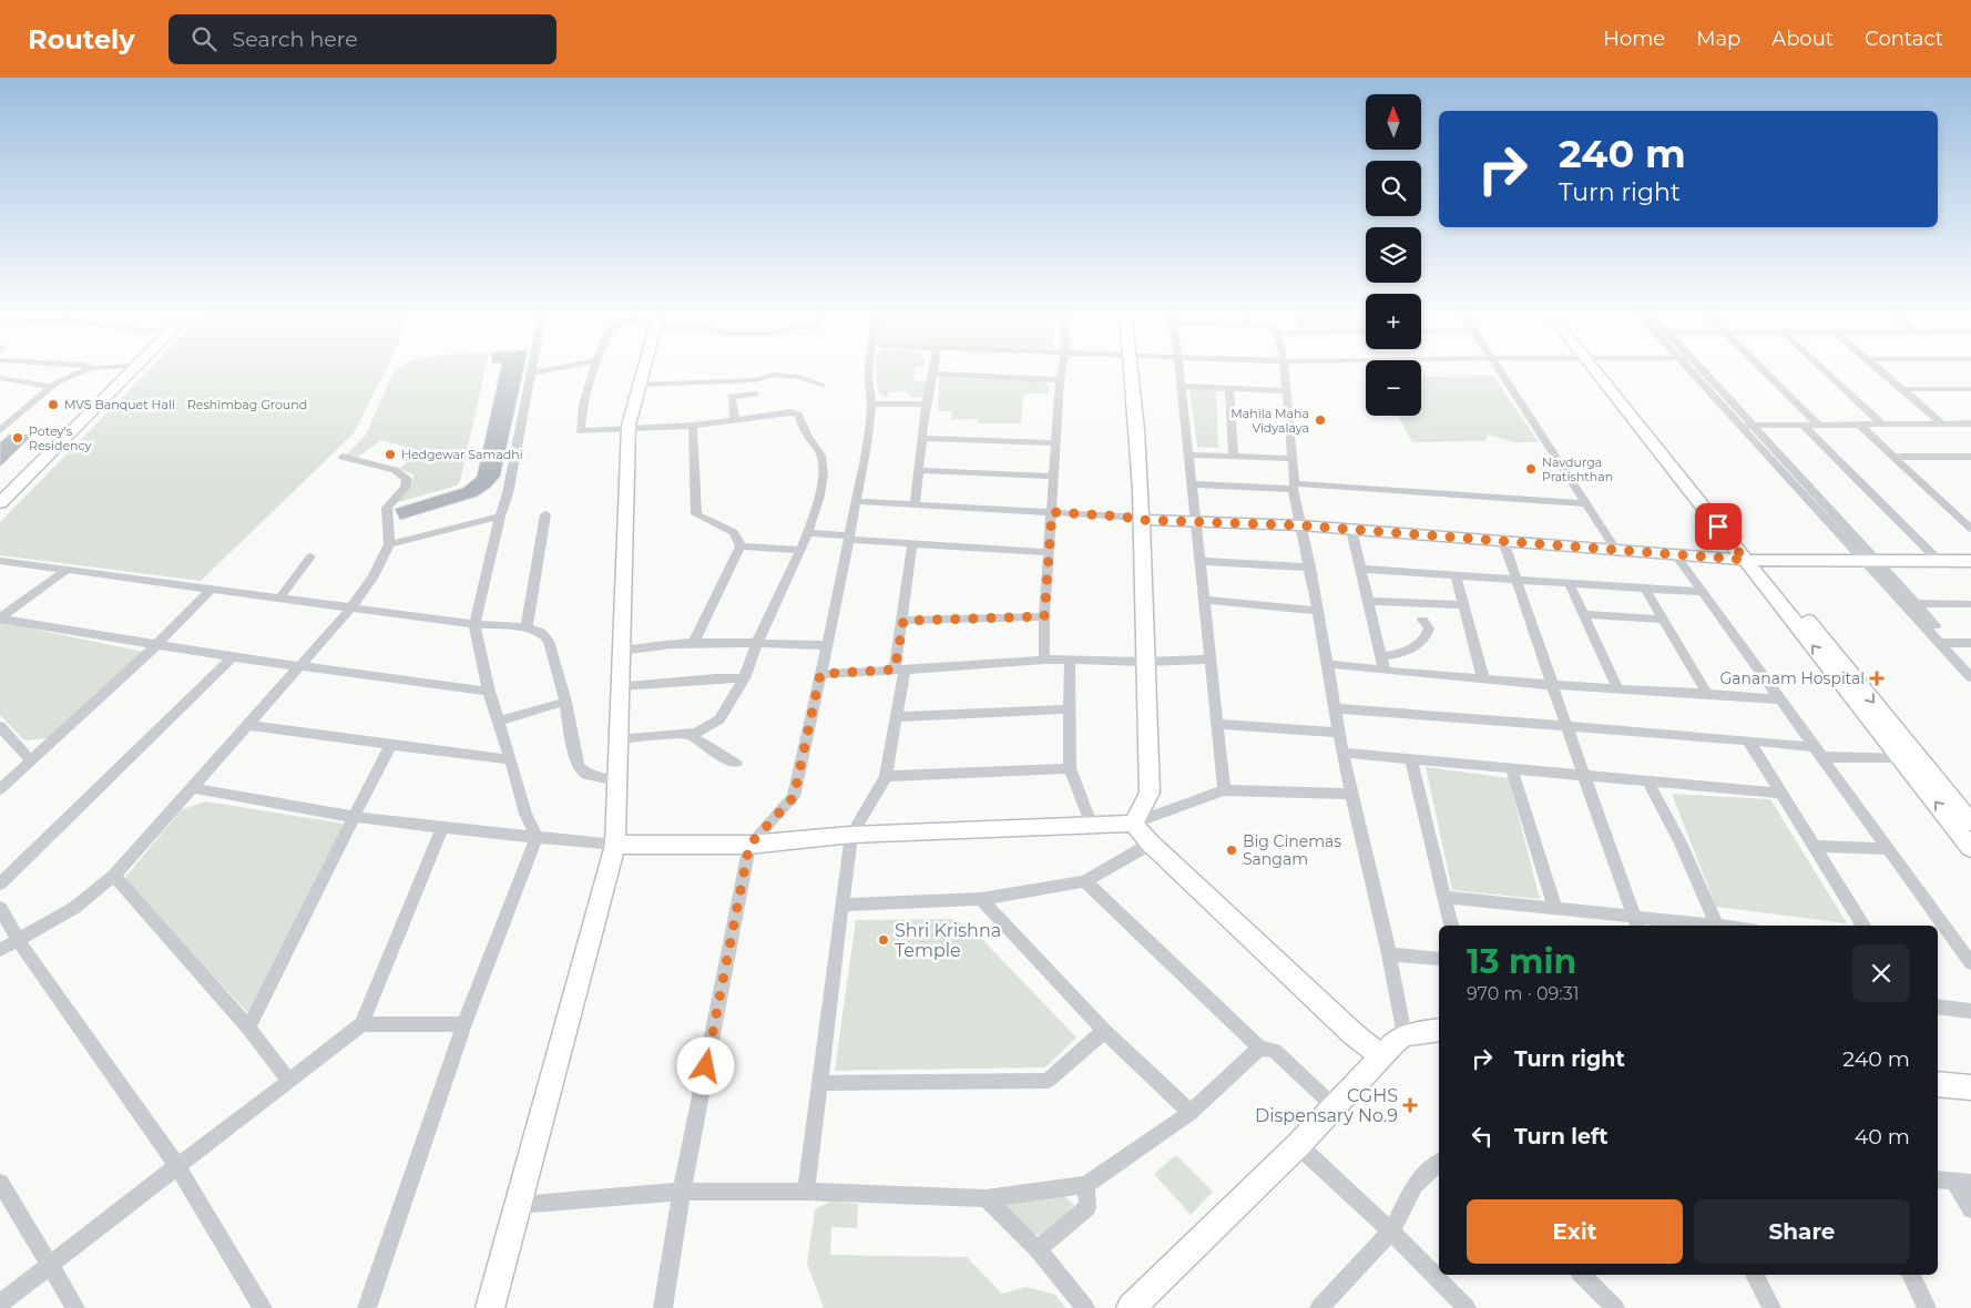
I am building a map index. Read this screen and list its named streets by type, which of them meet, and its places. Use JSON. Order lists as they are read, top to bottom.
{
  "parks": ["Reshimbag Ground"],
  "places": {
    "other": [
      "MVS Banquet Hall",
      "Mahila Maha Vidyalaya",
      "Potey's Residency",
      "Hedgewar Samadhi",
      "Navdurga Pratishthan",
      "Big Cinemas Sangam",
      "Shri Krishna Temple"
    ],
    "health": ["Gananam Hospital", "CGHS Dispensary No.9"]
  },
  "north": "top",
  "page": {
    "header": "Routely",
    "search": "Search here",
    "nav": [
      "Home",
      "Map",
      "About",
      "Contact"
    ],
    "map_buttons": ["+", "−"],
    "turn": ["240 m", "Turn right"],
    "heading": ["13 min", "970 m · 09:31"],
    "list": [
      {
        "name": "Turn right",
        "value": "240 m"
      },
      {
        "name": "Turn left",
        "value": "40 m"
      }
    ],
    "buttons": ["Exit", "Share"]
  }
}
